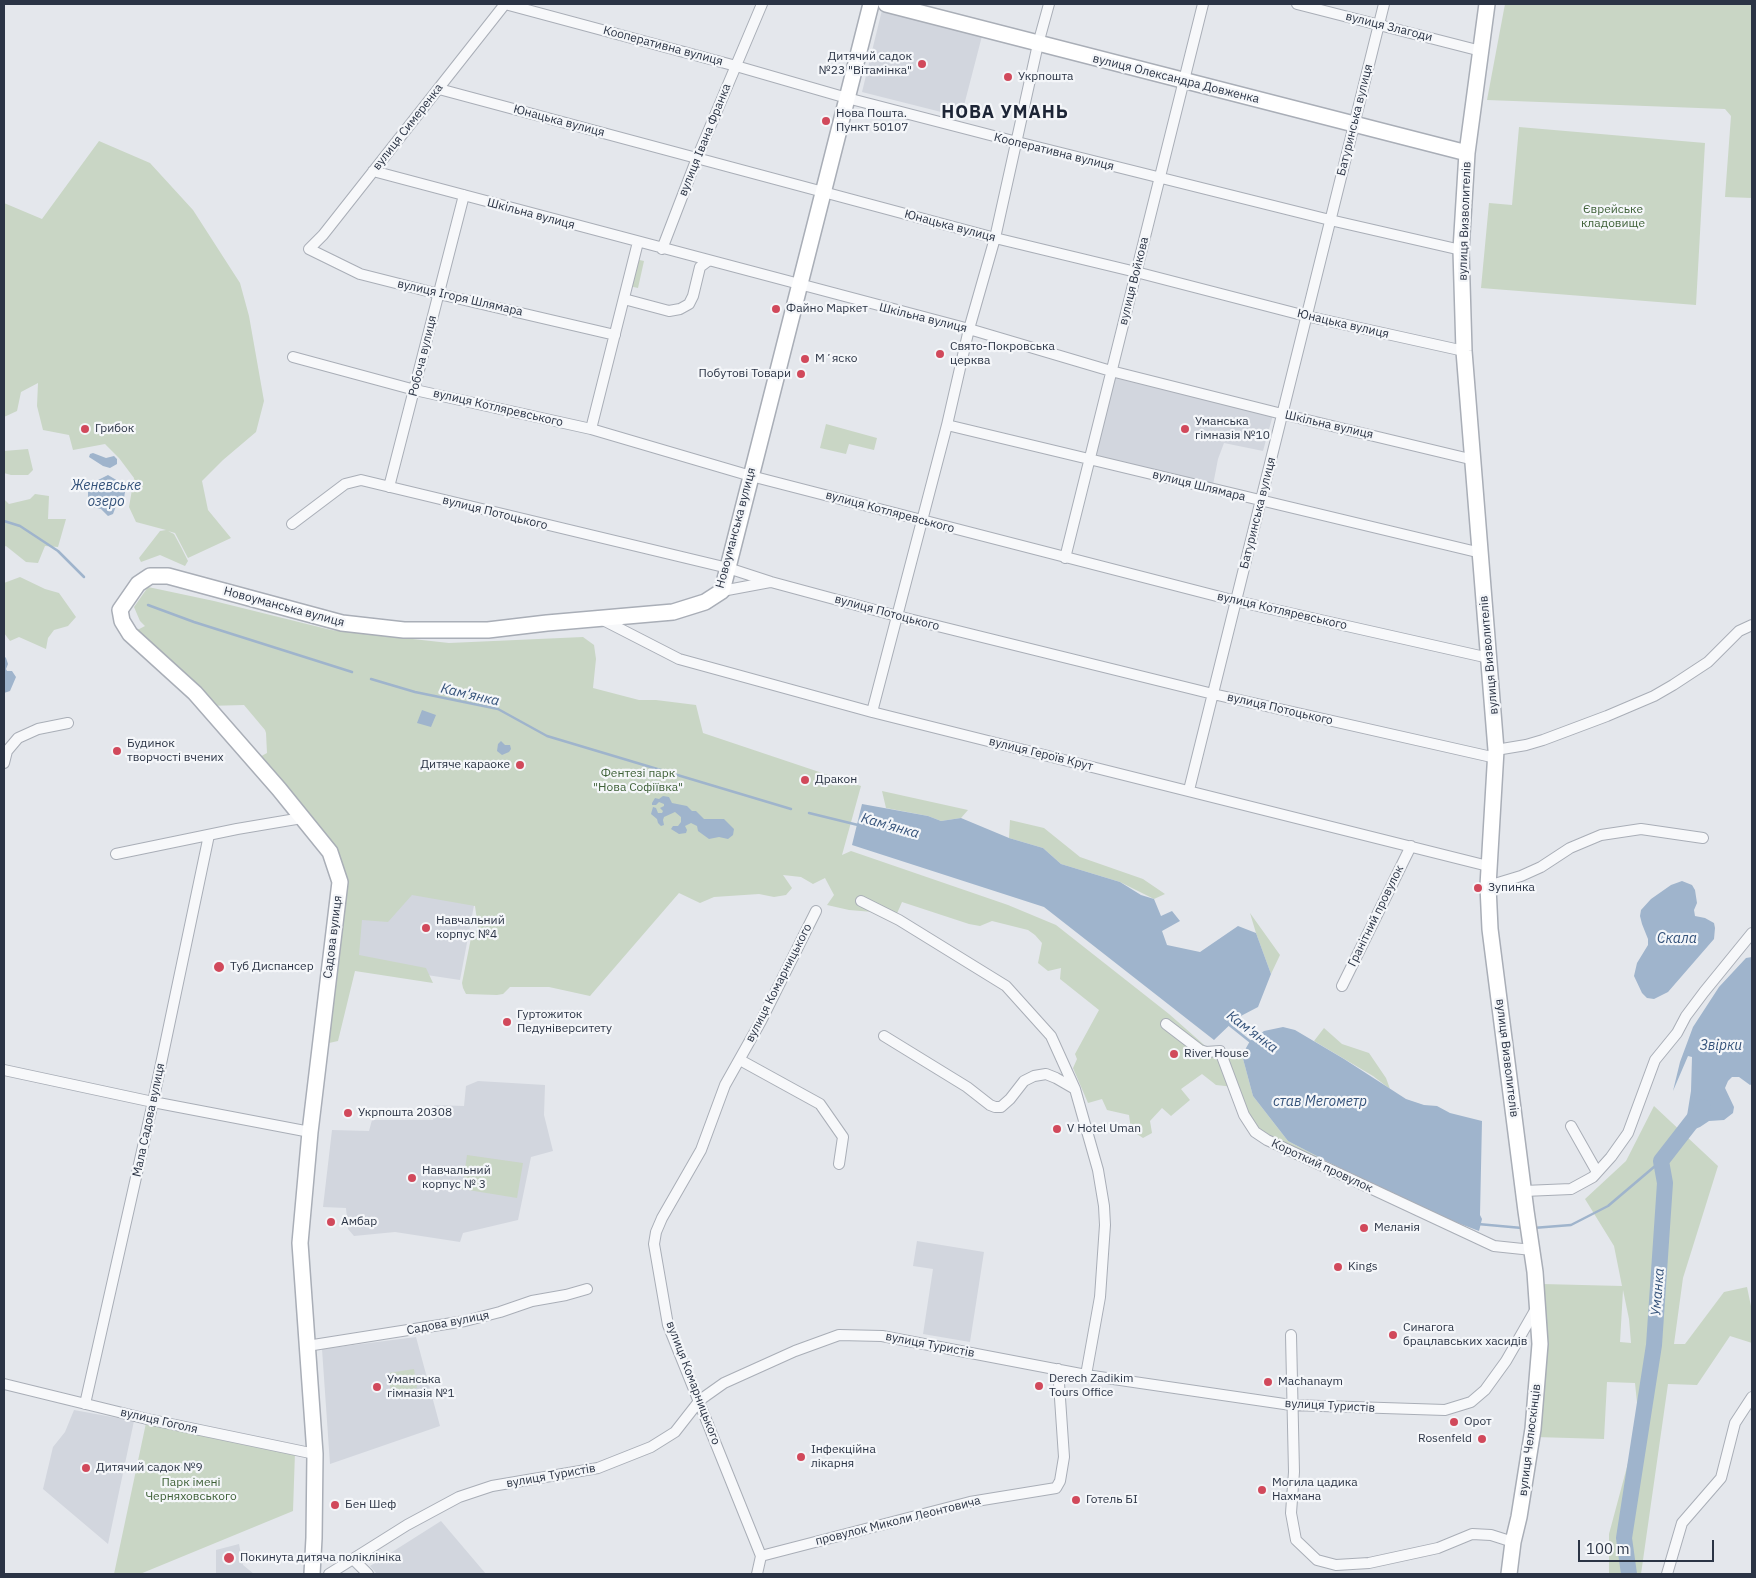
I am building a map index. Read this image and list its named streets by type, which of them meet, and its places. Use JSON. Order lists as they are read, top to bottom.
{
  "streets": {
    "street": [
      "вулиця Злагоди",
      "Кооперативна вулиця",
      "вулиця Олександра Довженка",
      "Батуринська вулиця",
      "Юнацька вулиця",
      "вулиця Симеренка",
      "вулиця Івана Франка",
      "Шкільна вулиця",
      "вулиця Визволителів",
      "вулиця Войкова",
      "вулиця Ігоря Шлямара",
      "Робоча вулиця",
      "вулиця Котляревського",
      "вулиця Шлямара",
      "вулиця Потоцького",
      "Новоуманська вулиця",
      "вулиця Героїв Крут",
      "Гранітний провулок",
      "Садова вулиця",
      "вулиця Комарницького",
      "Мала Садова вулиця",
      "Короткий провулок",
      "вулиця Туристів",
      "вулиця Гоголя",
      "вулиця Челюскінців",
      "провулок Миколи Леонтовича"
    ]
  },
  "crossings": [
    ["вулиця Злагоди", "Батуринська вулиця"],
    ["вулиця Злагоди", "вулиця Визволителів"],
    ["Кооперативна вулиця", "Батуринська вулиця"],
    ["Кооперативна вулиця", "вулиця Симеренка"],
    ["Кооперативна вулиця", "вулиця Івана Франка"],
    ["Кооперативна вулиця", "вулиця Визволителів"],
    ["Кооперативна вулиця", "вулиця Войкова"],
    ["Кооперативна вулиця", "Новоуманська вулиця"],
    ["вулиця Олександра Довженка", "Батуринська вулиця"],
    ["вулиця Олександра Довженка", "вулиця Визволителів"],
    ["вулиця Олександра Довженка", "вулиця Войкова"],
    ["Батуринська вулиця", "Юнацька вулиця"],
    ["Батуринська вулиця", "Шкільна вулиця"],
    ["Батуринська вулиця", "вулиця Котляревського"],
    ["Батуринська вулиця", "вулиця Шлямара"],
    ["Батуринська вулиця", "вулиця Потоцького"],
    ["Батуринська вулиця", "вулиця Героїв Крут"],
    ["Юнацька вулиця", "вулиця Симеренка"],
    ["Юнацька вулиця", "вулиця Івана Франка"],
    ["Юнацька вулиця", "вулиця Визволителів"],
    ["Юнацька вулиця", "вулиця Войкова"],
    ["Юнацька вулиця", "Новоуманська вулиця"],
    ["вулиця Симеренка", "Шкільна вулиця"],
    ["вулиця Симеренка", "вулиця Ігоря Шлямара"],
    ["вулиця Івана Франка", "Шкільна вулиця"],
    ["Шкільна вулиця", "вулиця Визволителів"],
    ["Шкільна вулиця", "вулиця Войкова"],
    ["Шкільна вулиця", "Робоча вулиця"],
    ["Шкільна вулиця", "Новоуманська вулиця"],
    ["вулиця Визволителів", "вулиця Котляревського"],
    ["вулиця Визволителів", "вулиця Шлямара"],
    ["вулиця Визволителів", "вулиця Потоцького"],
    ["вулиця Визволителів", "вулиця Героїв Крут"],
    ["вулиця Визволителів", "Короткий провулок"],
    ["вулиця Визволителів", "вулиця Туристів"],
    ["вулиця Визволителів", "вулиця Челюскінців"],
    ["вулиця Войкова", "вулиця Котляревського"],
    ["вулиця Войкова", "вулиця Шлямара"],
    ["вулиця Ігоря Шлямара", "Робоча вулиця"],
    ["Робоча вулиця", "вулиця Котляревського"],
    ["Робоча вулиця", "вулиця Потоцького"],
    ["вулиця Котляревського", "Новоуманська вулиця"],
    ["вулиця Потоцького", "Новоуманська вулиця"],
    ["Новоуманська вулиця", "вулиця Героїв Крут"],
    ["Новоуманська вулиця", "Садова вулиця"],
    ["вулиця Героїв Крут", "Гранітний провулок"],
    ["Садова вулиця", "вулиця Гоголя"],
    ["вулиця Комарницького", "вулиця Туристів"],
    ["вулиця Комарницького", "провулок Миколи Леонтовича"],
    ["Мала Садова вулиця", "вулиця Гоголя"],
    ["вулиця Туристів", "вулиця Челюскінців"],
    ["вулиця Туристів", "провулок Миколи Леонтовича"]
  ],
  "districts": ["НОВА УМАНЬ"],
  "water": [
    "Женевське озеро",
    "Кам'янка",
    "Скала",
    "Звірки",
    "став Мегометр",
    "Уманка"
  ],
  "parks": ["Єврейське кладовище", "Фентезі парк \"Нова Софіївка\"", "Парк імені Черняховського"],
  "places": [
    "Дитячий садок №23 \"Вітамінка\"",
    "Укрпошта",
    "Нова Пошта. Пункт 50107",
    "Файно Маркет",
    "Свято-Покровська церква",
    "Мʼяско",
    "Побутові Товари",
    "Грибок",
    "Уманська гімназія №10",
    "Будинок творчості вчених",
    "Дитяче караоке",
    "Дракон",
    "Зупинка",
    "Навчальний корпус №4",
    "Туб Диспансер",
    "Гуртожиток Педуніверситету",
    "River House",
    "Укрпошта 20308",
    "V Hotel Uman",
    "Навчальний корпус № 3",
    "Амбар",
    "Меланія",
    "Kings",
    "Синагога брацлавських хасидів",
    "Machanaym",
    "Derech Zadikim Tours Office",
    "Уманська гімназія №1",
    "Орот",
    "Rosenfeld",
    "Інфекційна лікарня",
    "Дитячий садок №9",
    "Могила цадика Нахмана",
    "Готель БІ",
    "Бен Шеф",
    "Покинута дитяча поліклініка"
  ],
  "scale_bar": "100 m"
}
